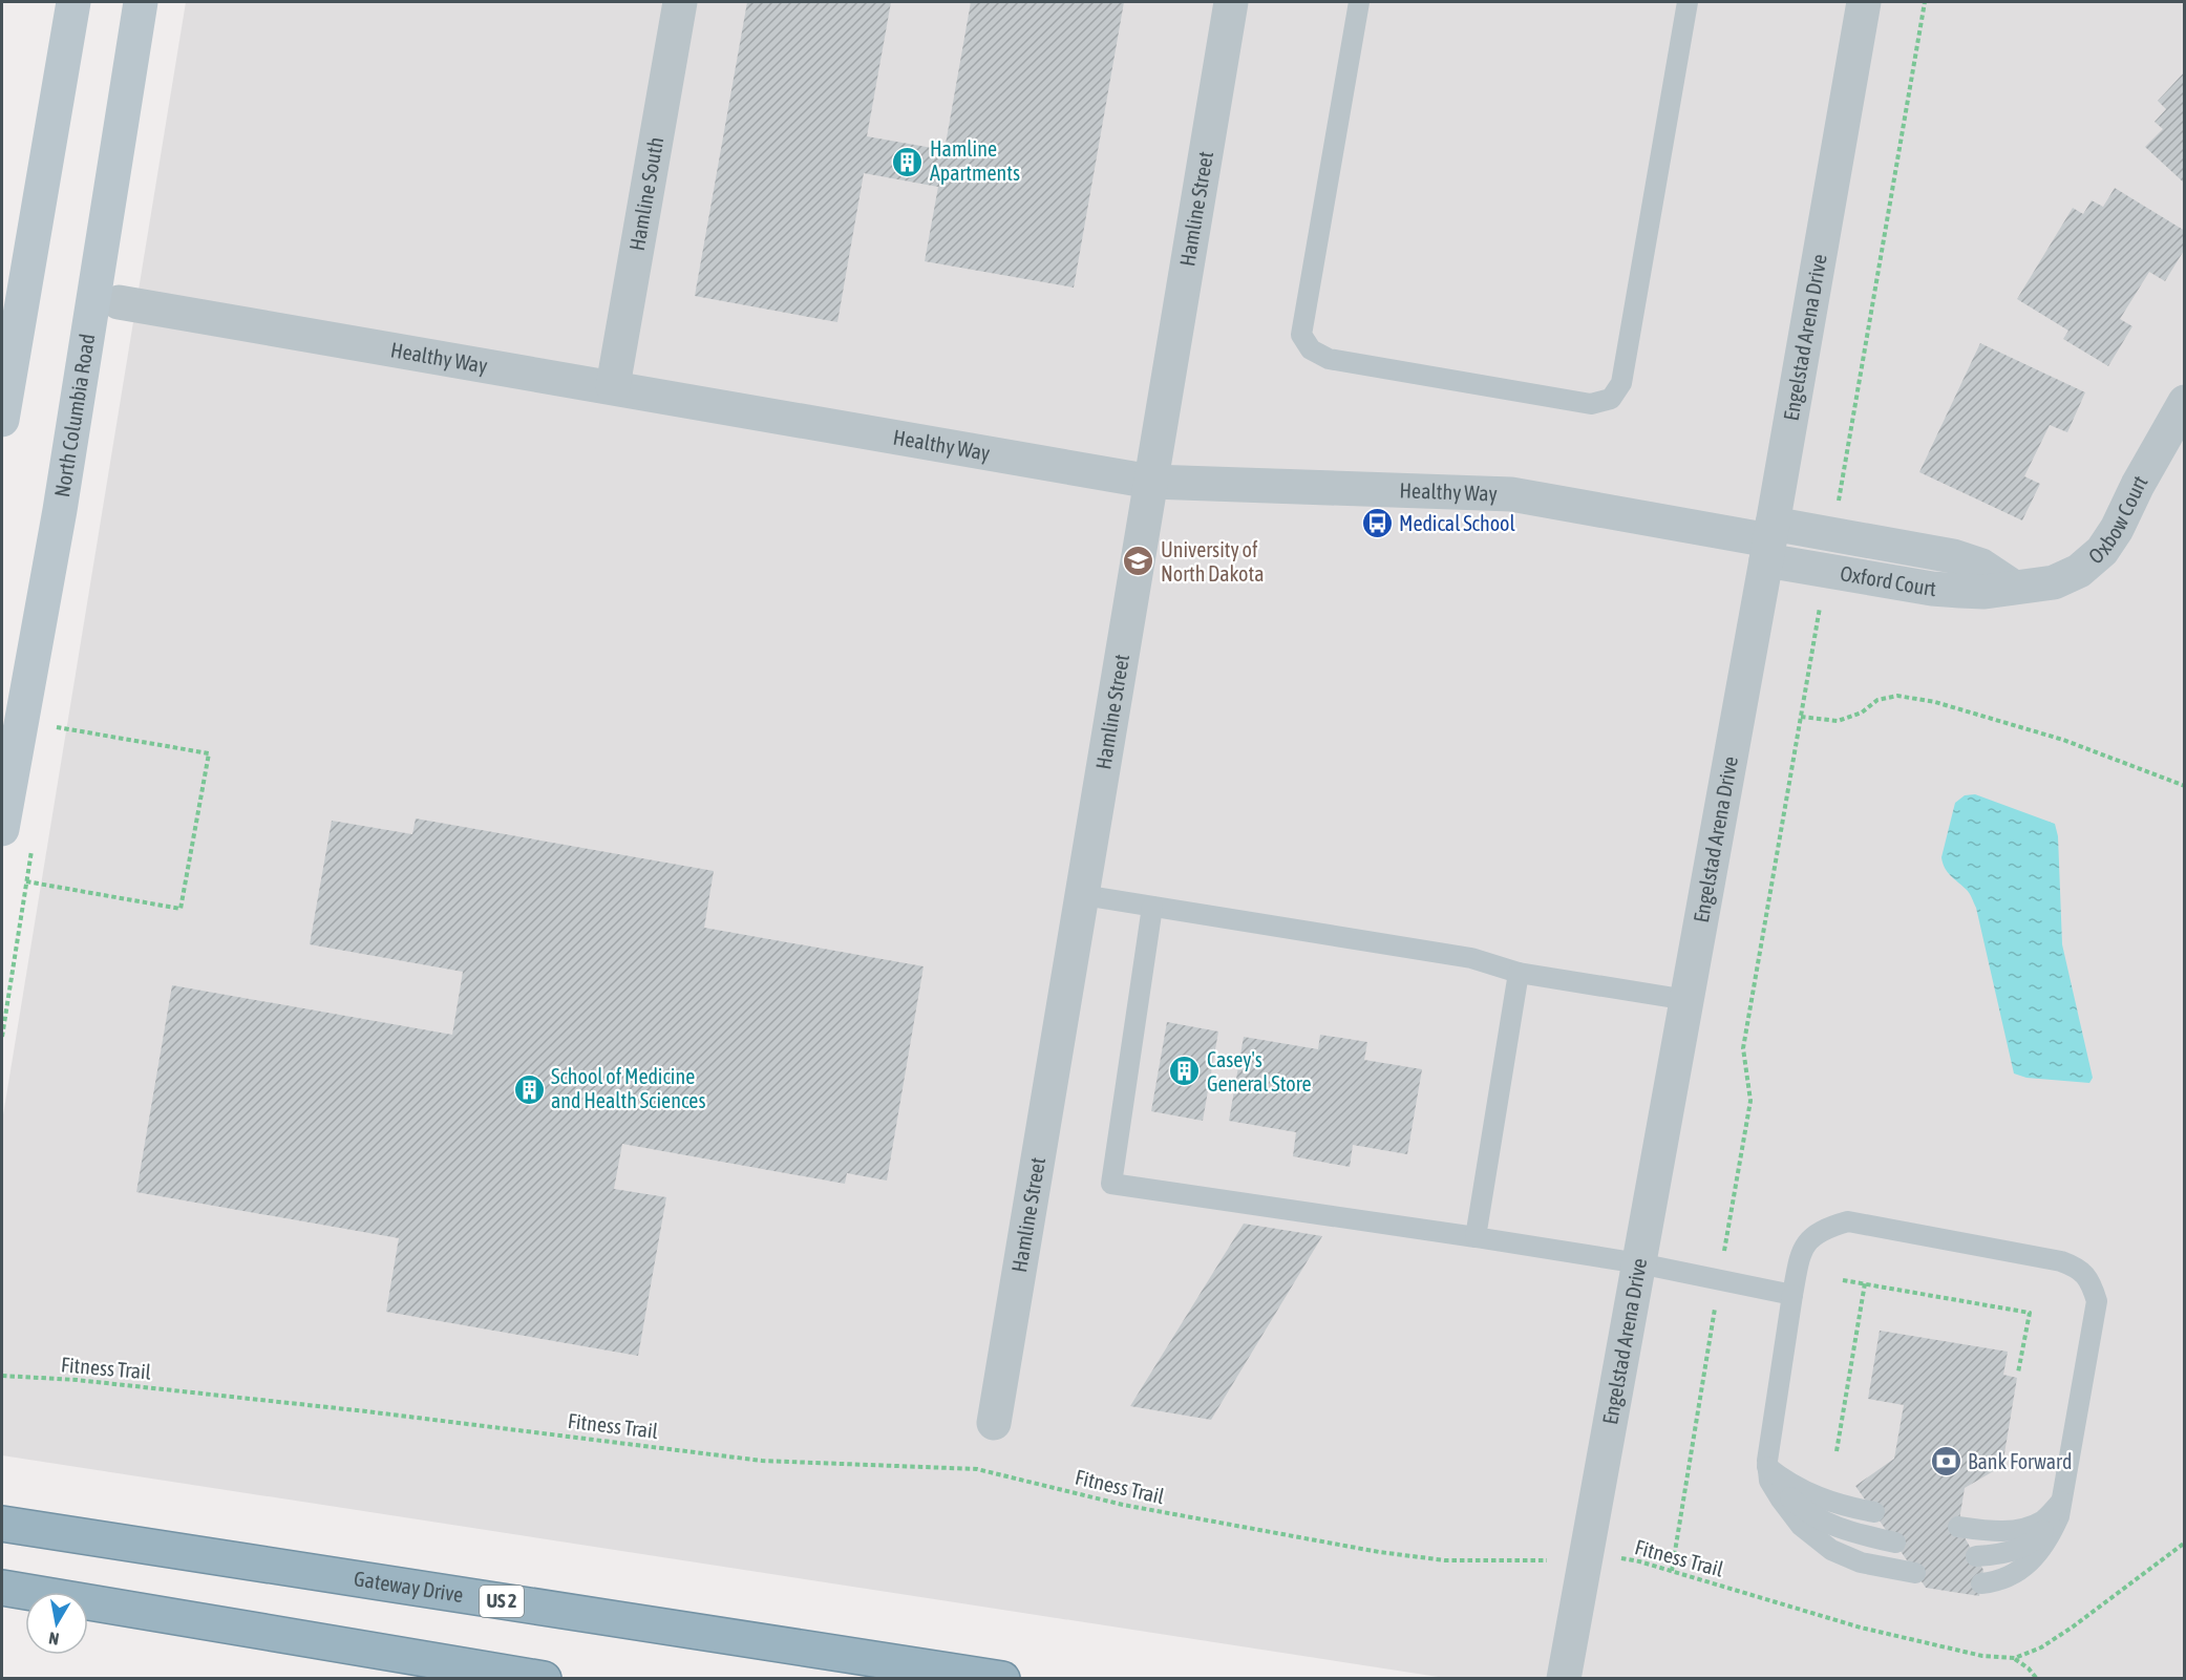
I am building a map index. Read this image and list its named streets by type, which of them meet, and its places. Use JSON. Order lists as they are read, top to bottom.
{
  "streets": {
    "highway": ["Gateway Drive", "US 2"],
    "main road": ["North Columbia Road"],
    "street": [
      "Hamline South",
      "Hamline Street",
      "Engelstad Arena Drive",
      "Healthy Way",
      "Oxbow Court",
      "Oxford Court"
    ],
    "path": ["Fitness Trail"]
  },
  "crossings": [
    ["Hamline South", "Healthy Way"],
    ["Hamline Street", "Healthy Way"],
    ["Engelstad Arena Drive", "Healthy Way"],
    ["Engelstad Arena Drive", "Oxford Court"],
    ["Engelstad Arena Drive", "Fitness Trail"],
    ["Healthy Way", "Oxford Court"],
    ["Oxbow Court", "Oxford Court"]
  ],
  "places": {
    "building": ["Hamline Apartments", "Casey's General Store", "School of Medicine and Health Sciences"],
    "bus stop": ["Medical School"],
    "school or university": ["University of North Dakota"],
    "bank": ["Bank Forward"]
  },
  "north": "bottom"
}
